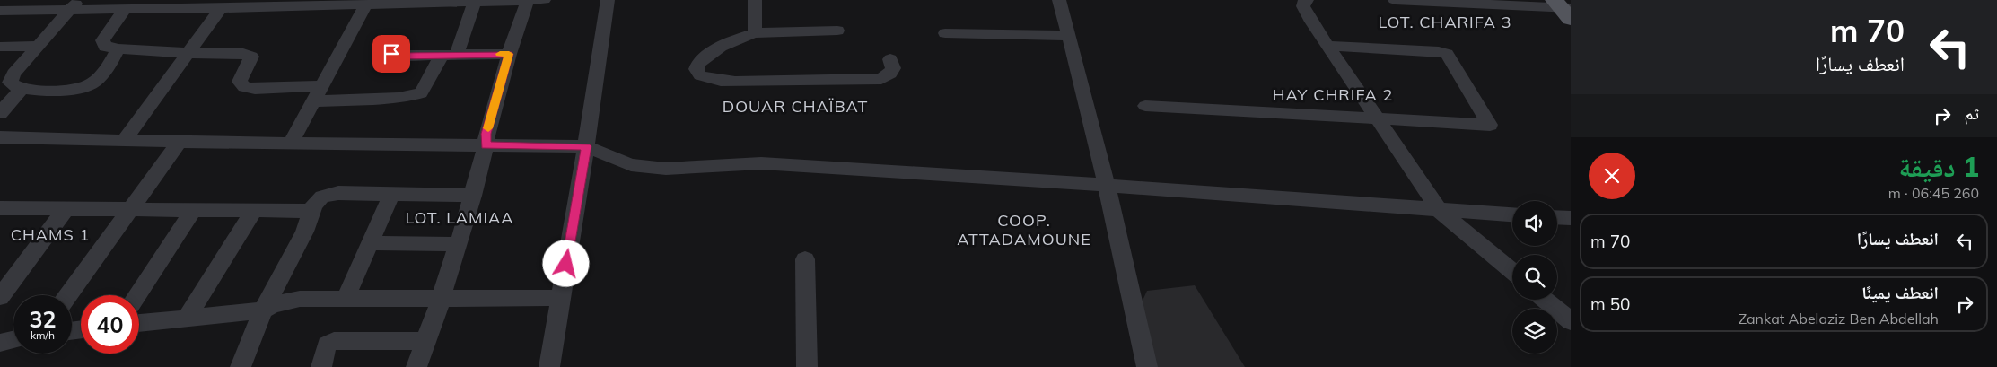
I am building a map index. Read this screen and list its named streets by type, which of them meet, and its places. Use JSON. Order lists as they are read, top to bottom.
{
  "districts": [
    "LOT. CHARIFA 3",
    "HAY CHRIFA 2",
    "DOUAR CHAÏBAT",
    "LOT. LAMIAA",
    "COOP. ATTADAMOUNE",
    "CHAMS 1"
  ],
  "page": {
    "turn": ["70 m", "انعطف يسارًا"],
    "then": "ثم",
    "heading": ["1 دقيقة", "260 m · 06:45"],
    "list": [
      {
        "name": "انعطف يسارًا",
        "value": "70 m"
      },
      {
        "name": "انعطف يمينًا",
        "note": "Zankat Abelaziz Ben Abdellah",
        "value": "50 m"
      }
    ],
    "speed": "32 km/h",
    "limit": "40"
  }
}
